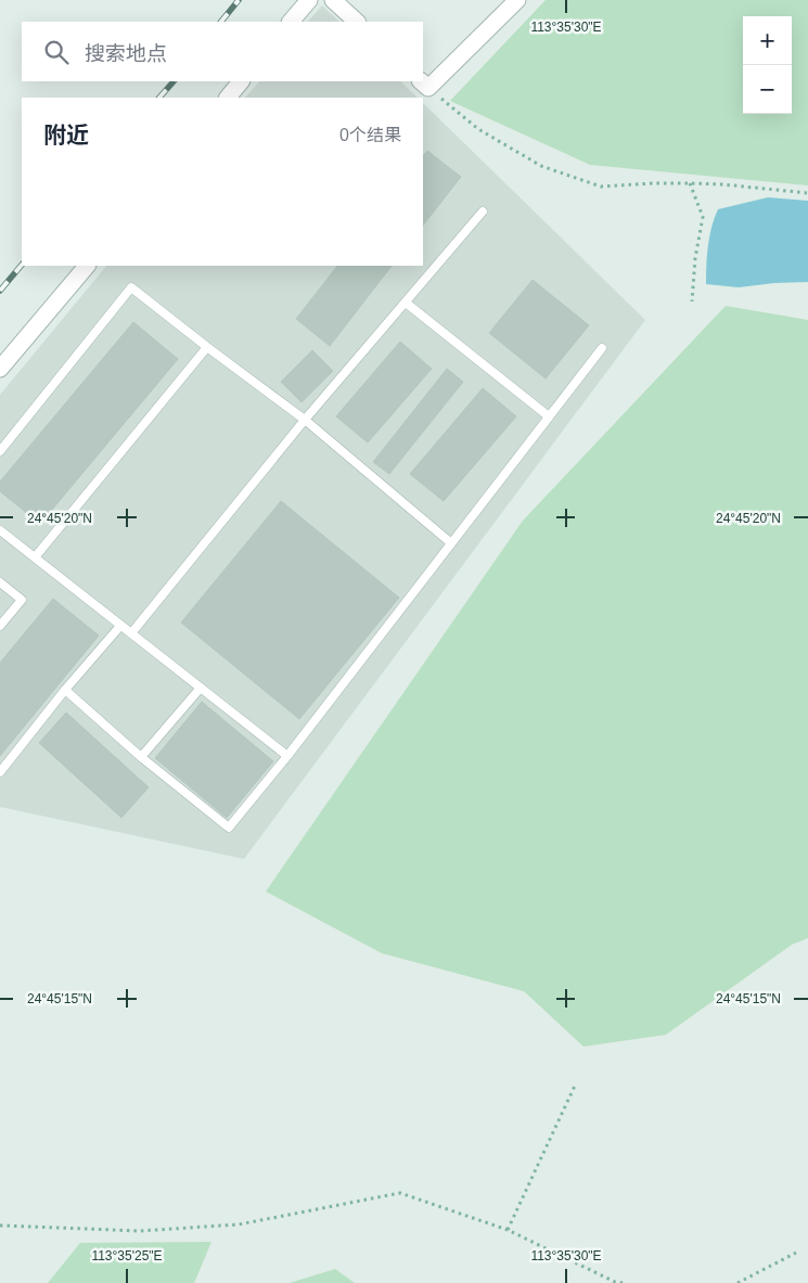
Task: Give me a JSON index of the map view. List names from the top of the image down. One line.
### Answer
{"page":{"map_buttons":["+","−"],"search":"搜索地点","heading":["附近","0个结果"]},"coordinates":["113°35'30\"E","24°45'20\"N","24°45'15\"N","113°35'25\"E"]}
